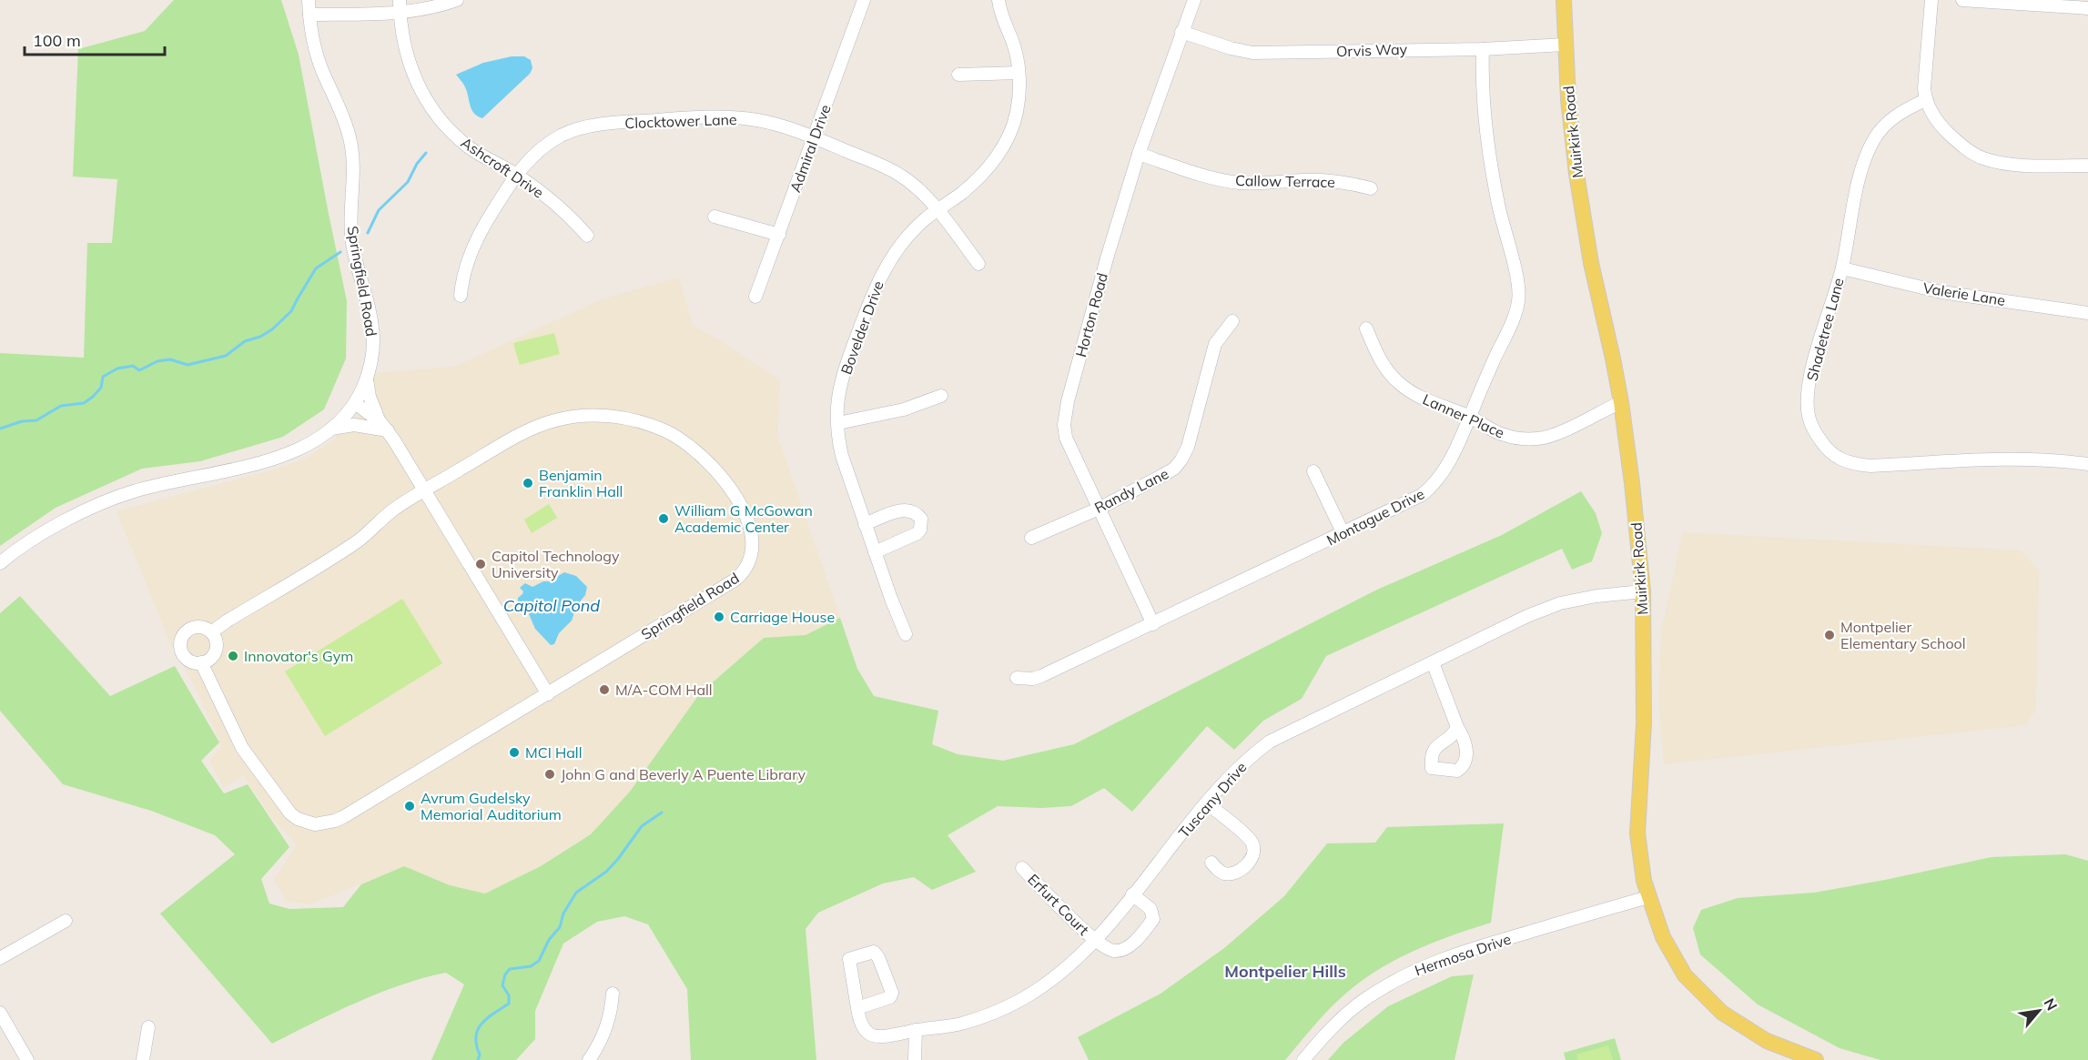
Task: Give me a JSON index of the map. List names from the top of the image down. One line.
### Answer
{"streets":{"main road":["Muirkirk Road"],"street":["Orvis Way","Clocktower Lane","Admiral Drive","Ashcroft Drive","Callow Terrace","Springfield Road","Valerie Lane","Horton Road","Bovelder Drive","Shadetree Lane","Lanner Place","Randy Lane","Montague Drive","Tuscany Drive","Erfurt Court","Hermosa Drive"]},"crossings":[["Orvis Way","Muirkirk Road"],["Orvis Way","Horton Road"],["Orvis Way","Montague Drive"],["Clocktower Lane","Admiral Drive"],["Clocktower Lane","Ashcroft Drive"],["Clocktower Lane","Bovelder Drive"],["Muirkirk Road","Lanner Place"],["Muirkirk Road","Tuscany Drive"],["Muirkirk Road","Hermosa Drive"],["Callow Terrace","Horton Road"],["Valerie Lane","Shadetree Lane"],["Horton Road","Randy Lane"],["Horton Road","Montague Drive"],["Lanner Place","Montague Drive"],["Tuscany Drive","Erfurt Court"]],"districts":["Montpelier Hills"],"water":["Capitol Pond"],"places":["Benjamin Franklin Hall","William G McGowan Academic Center","Capitol Technology University","Carriage House","Montpelier Elementary School","Innovator's Gym","M/A-COM Hall","MCI Hall","John G and Beverly A Puente Library","Avrum Gudelsky Memorial Auditorium"],"scale_bar":"100 m","north":"top right"}
